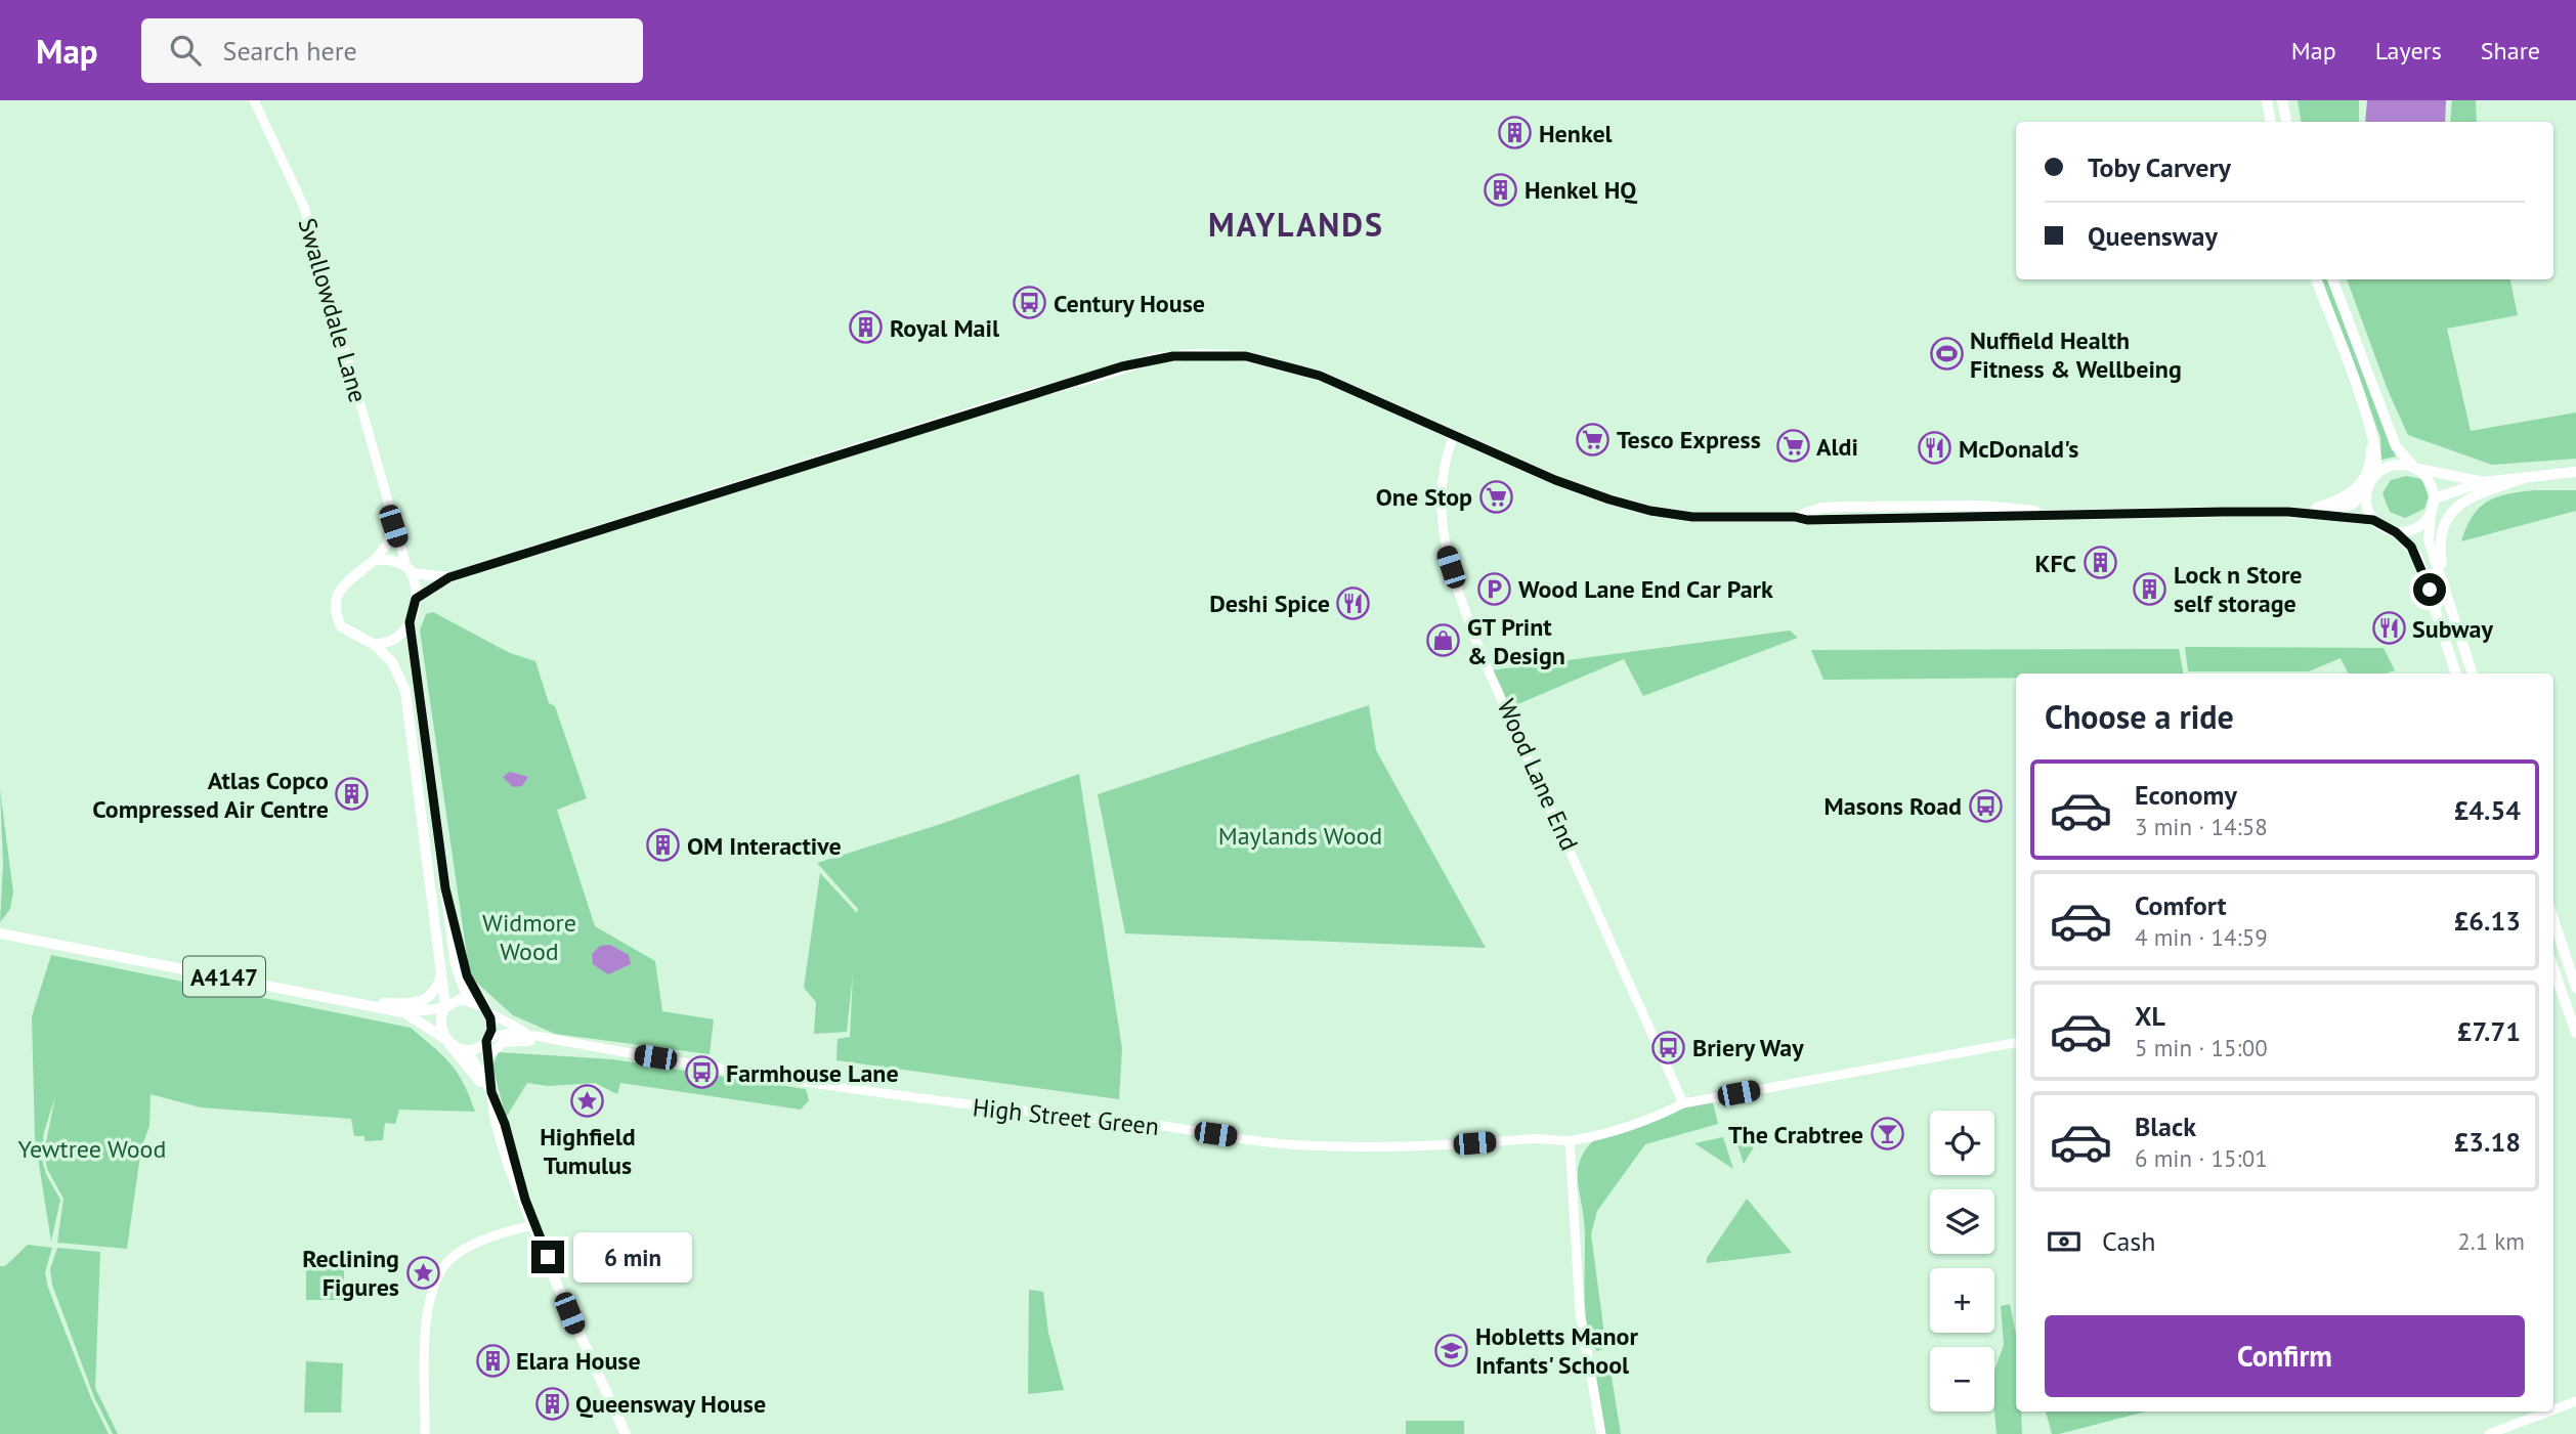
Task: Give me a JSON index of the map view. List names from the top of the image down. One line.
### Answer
{"streets":{"main road":["A4147"],"street":["Swallowdale Lane","Wood Lane End","High Street Green"]},"crossings":[["Swallowdale Lane","A4147"],["A4147","High Street Green"]],"districts":["MAYLANDS"],"parks":["Maylands Wood","Widmore Wood","Yewtree Wood"],"places":{"building":["Henkel","Henkel HQ","Royal Mail","KFC","Lock n Store self storage","Atlas Copco Compressed Air Centre","OM Interactive","Elara House","Queensway House"],"bus stop":["Century House","Masons Road","Briery Way","Farmhouse Lane"],"sports":["Nuffield Health Fitness & Wellbeing"],"supermarket":["Tesco Express","Aldi","One Stop"],"restaurant":["McDonald's","Deshi Spice","Subway"],"parking":["Wood Lane End Car Park"],"shop":["GT Print & Design"],"place":["Highfield Tumulus","Reclining Figures"],"bar":["The Crabtree"],"school or university":["Hobletts Manor Infants' School"]},"page":{"header":"Map","search":"Search here","nav":["Map","Layers","Share"],"banner":["Toby Carvery","Queensway"],"heading":"Choose a ride","list":[{"name":"Economy","note":"3 min · 14:58","value":"£4.54"},{"name":"Comfort","note":"4 min · 14:59","value":"£6.13"},{"name":"XL","note":"5 min · 15:00","value":"£7.71"},{"name":"Black","note":"6 min · 15:01","value":"£3.18"}],"map_buttons":["+","−"],"pay":["Cash","2.1 km"],"bubble":"6 min","buttons":"Confirm"}}
